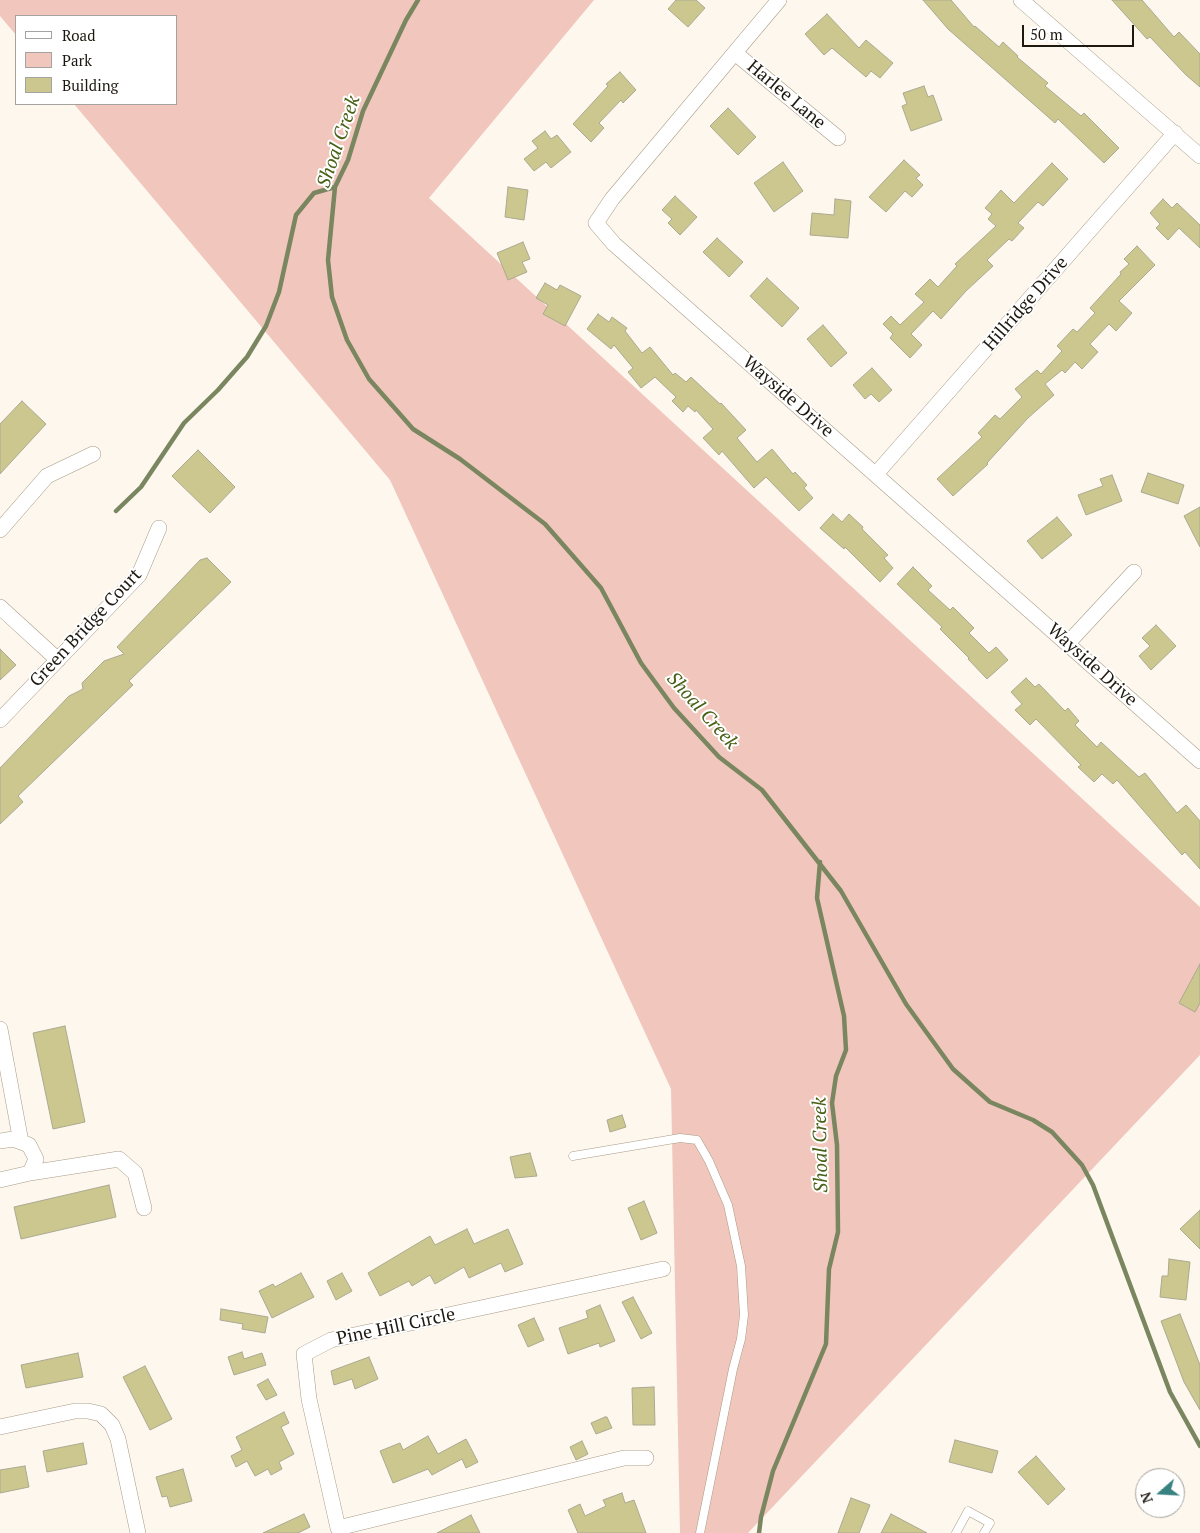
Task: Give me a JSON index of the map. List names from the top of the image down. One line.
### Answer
{"streets":{"street":["Harlee Lane","Hillridge Drive","Wayside Drive","Green Bridge Court","Pine Hill Circle"]},"crossings":[["Harlee Lane","Wayside Drive"],["Hillridge Drive","Wayside Drive"]],"water":["Shoal Creek"],"legend":["Road","Park","Building"],"scale_bar":"50 m","north":"left"}
